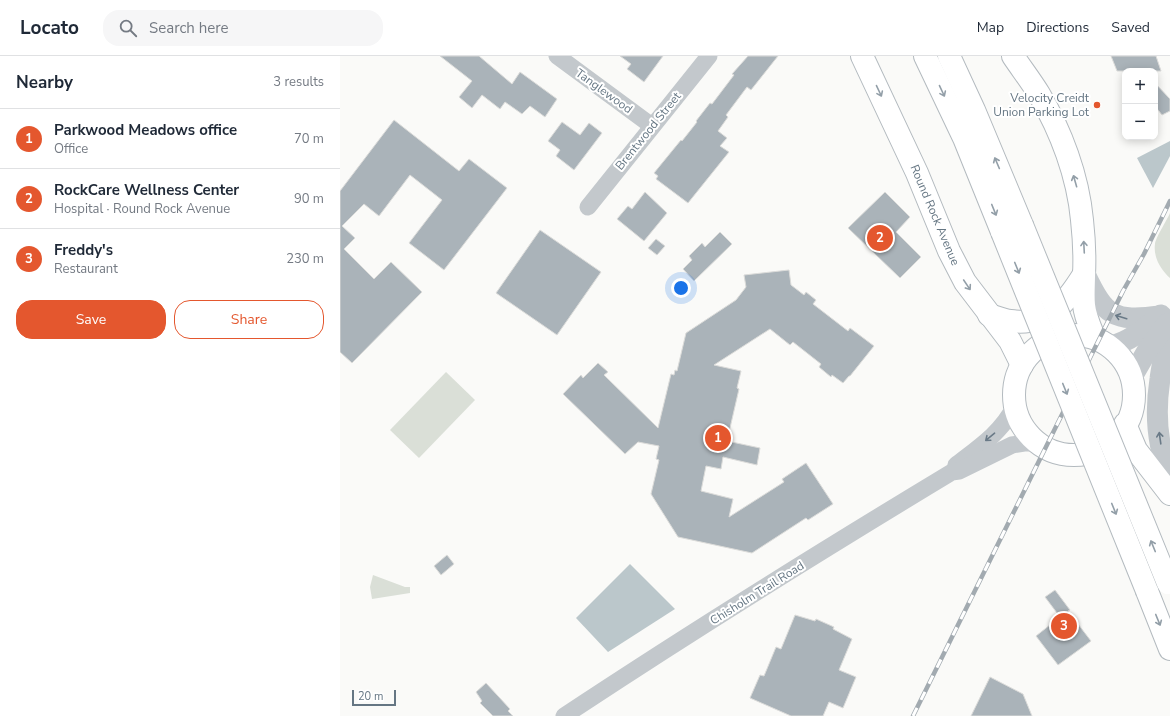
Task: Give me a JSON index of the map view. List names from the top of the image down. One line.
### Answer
{"streets":{"main road":["Round Rock Avenue"],"street":["Tanglewood","Brentwood Street","Chisholm Trail Road"]},"crossings":[["Tanglewood","Brentwood Street"],["Round Rock Avenue","Chisholm Trail Road"]],"places":["Velocity Creidt Union Parking Lot"],"scale_bar":"20 m","page":{"header":"Locato","search":"Search here","nav":["Map","Directions","Saved"],"heading":["Nearby","3 results"],"map_buttons":["+","−"],"list":[{"mark":"1","name":"Parkwood Meadows office","note":"Office","value":"70 m"},{"mark":"2","name":"RockCare Wellness Center","note":"Hospital · Round Rock Avenue","value":"90 m"},{"mark":"3","name":"Freddy's","note":"Restaurant","value":"230 m"}],"pins":["2","1","3"],"buttons":["Save","Share"],"scale":"20 m"}}
